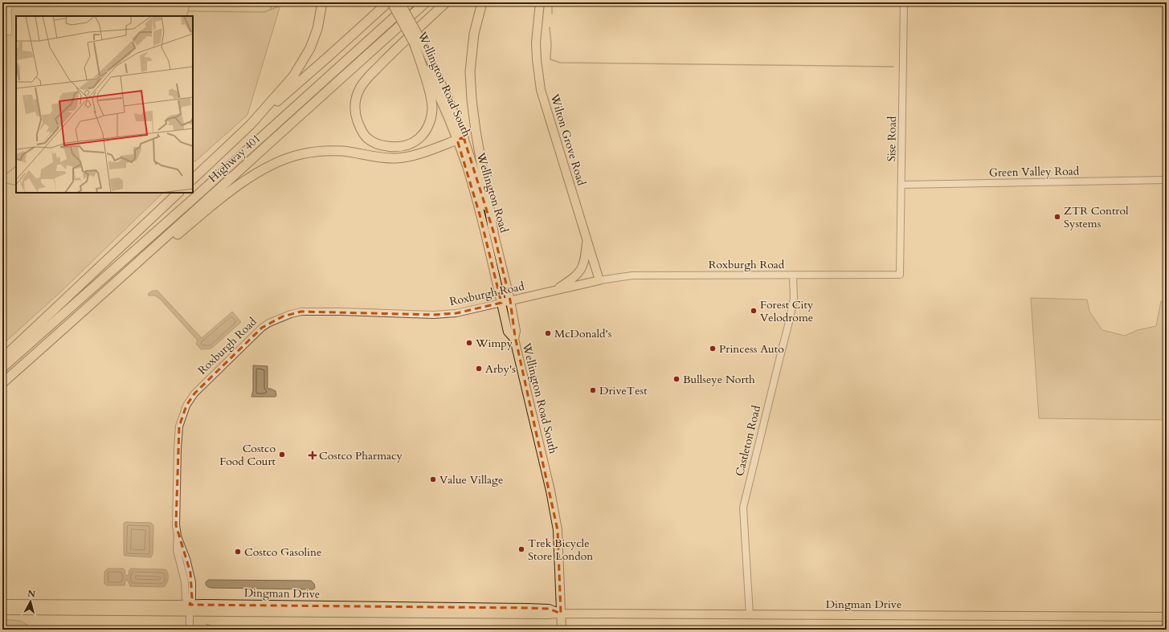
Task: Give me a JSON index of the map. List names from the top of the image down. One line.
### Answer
{"streets":{"highway":["Highway 401"],"main road":["Wellington Road South","Wilton Grove Road","Wellington Road","Roxburgh Road","Dingman Drive"],"street":["Sise Road","Green Valley Road","Castleton Road"]},"crossings":[["Wellington Road South","Highway 401"],["Wellington Road South","Wellington Road"],["Wellington Road South","Roxburgh Road"],["Wellington Road South","Dingman Drive"],["Sise Road","Green Valley Road"],["Sise Road","Roxburgh Road"],["Wilton Grove Road","Roxburgh Road"],["Wellington Road","Roxburgh Road"],["Roxburgh Road","Castleton Road"],["Roxburgh Road","Dingman Drive"],["Castleton Road","Dingman Drive"]],"places":{"other":["ZTR Control Systems","Forest City Velodrome","McDonald's","Wimpy","Princess Auto","Arby's","Bullseye North","DriveTest","Costco Food Court","Value Village","Trek Bicycle Store London","Costco Gasoline"],"health":["Costco Pharmacy"]},"north":"top"}
